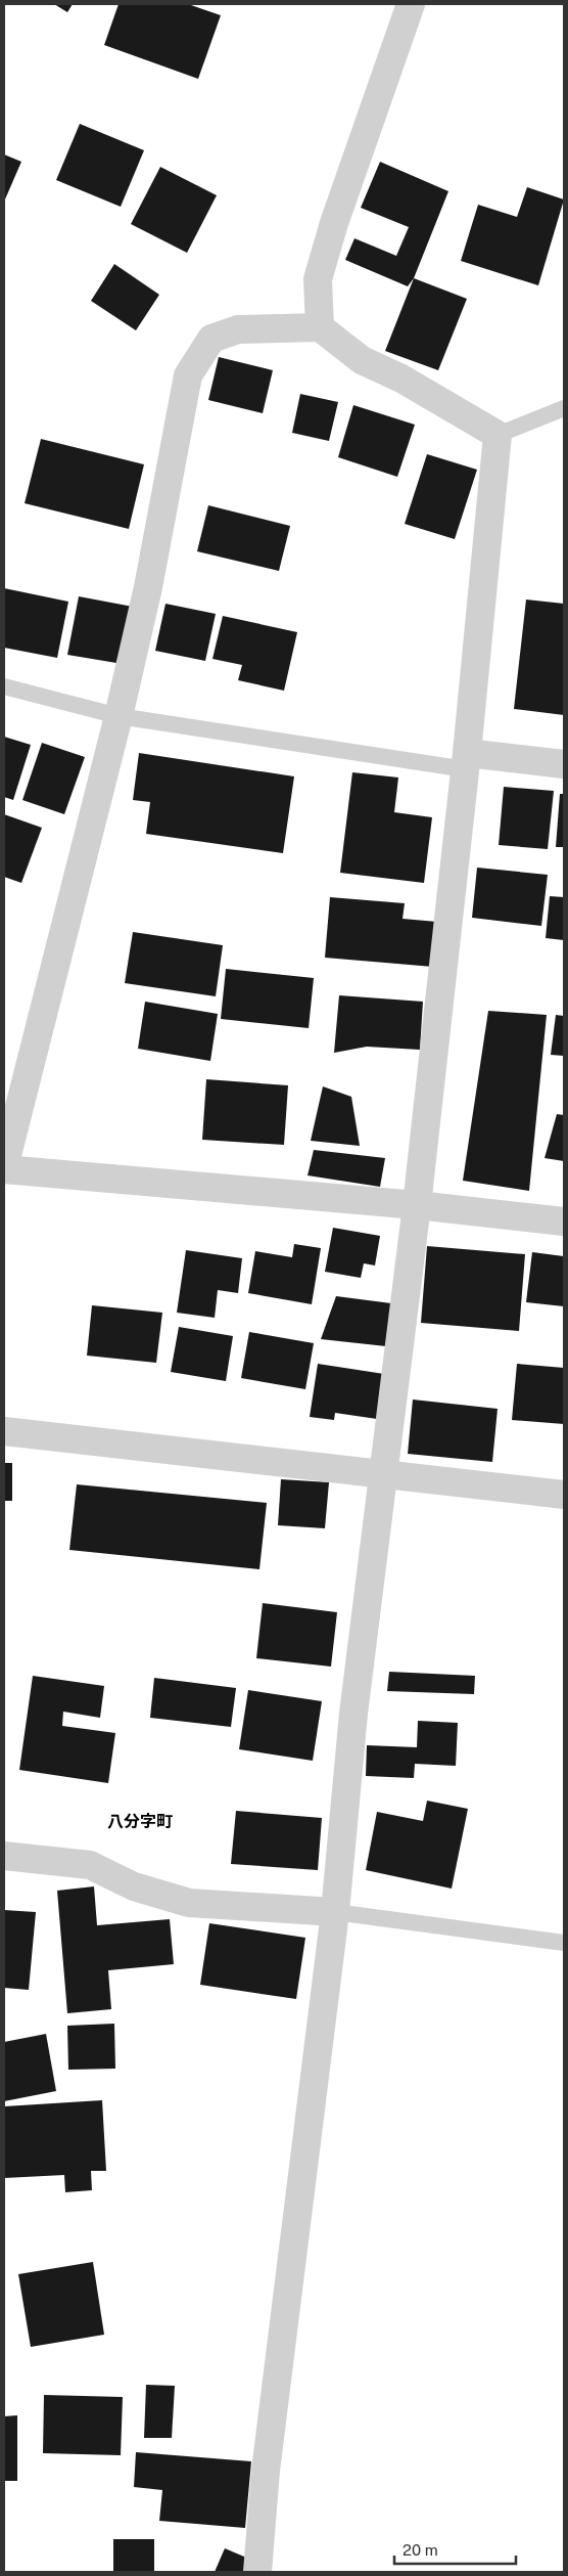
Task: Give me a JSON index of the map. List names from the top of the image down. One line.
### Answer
{"districts":["八分字町"],"scale_bar":"20 m"}
